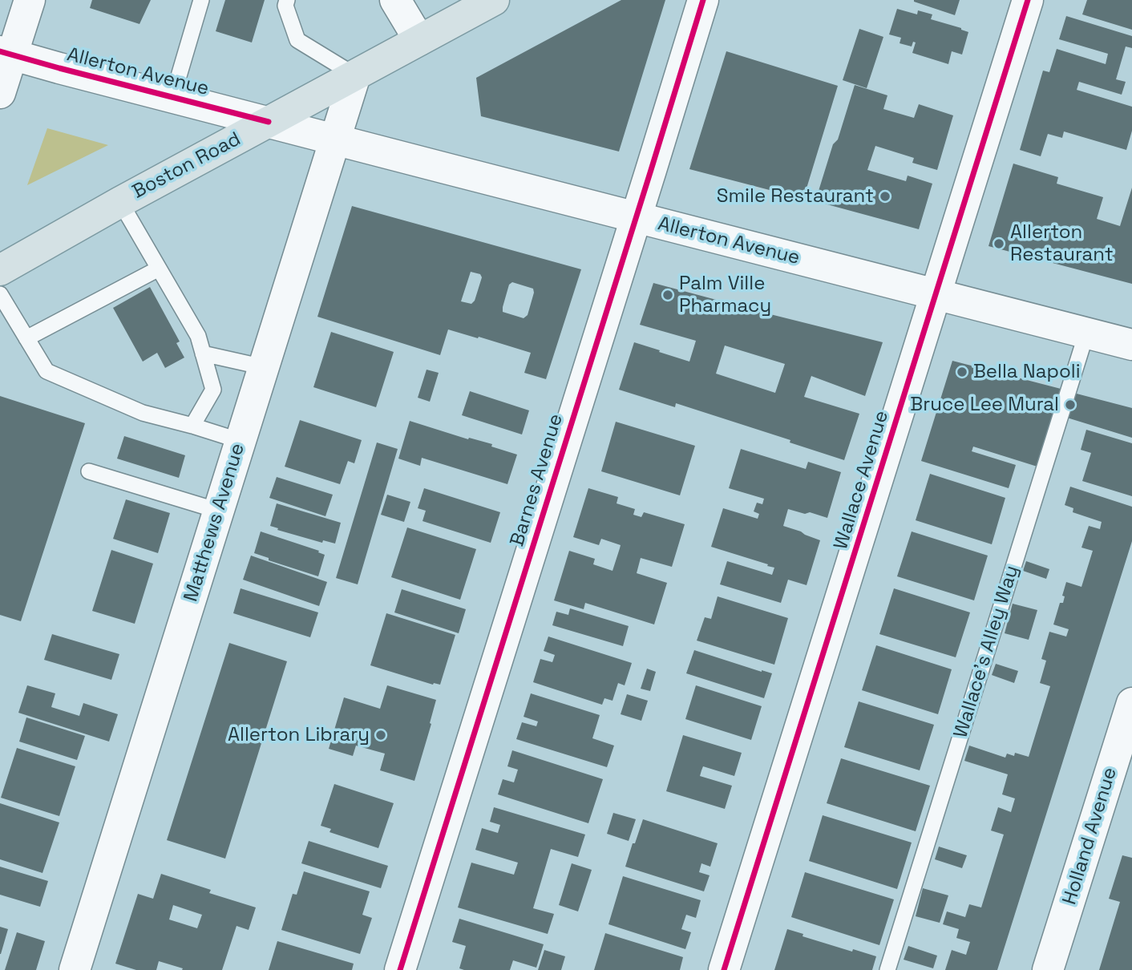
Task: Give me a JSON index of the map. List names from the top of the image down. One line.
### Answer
{"streets":{"main road":["Boston Road"],"street":["Allerton Avenue","Barnes Avenue","Wallace Avenue","Matthews Avenue","Holland Avenue"],"lane":["Wallace's Alley Way"]},"crossings":[["Allerton Avenue","Boston Road"],["Allerton Avenue","Barnes Avenue"],["Allerton Avenue","Wallace Avenue"],["Allerton Avenue","Matthews Avenue"],["Allerton Avenue","Wallace's Alley Way"],["Boston Road","Matthews Avenue"]],"places":["Smile Restaurant","Allerton Restaurant","Palm Ville Pharmacy","Bella Napoli","Bruce Lee Mural","Allerton Library"]}
